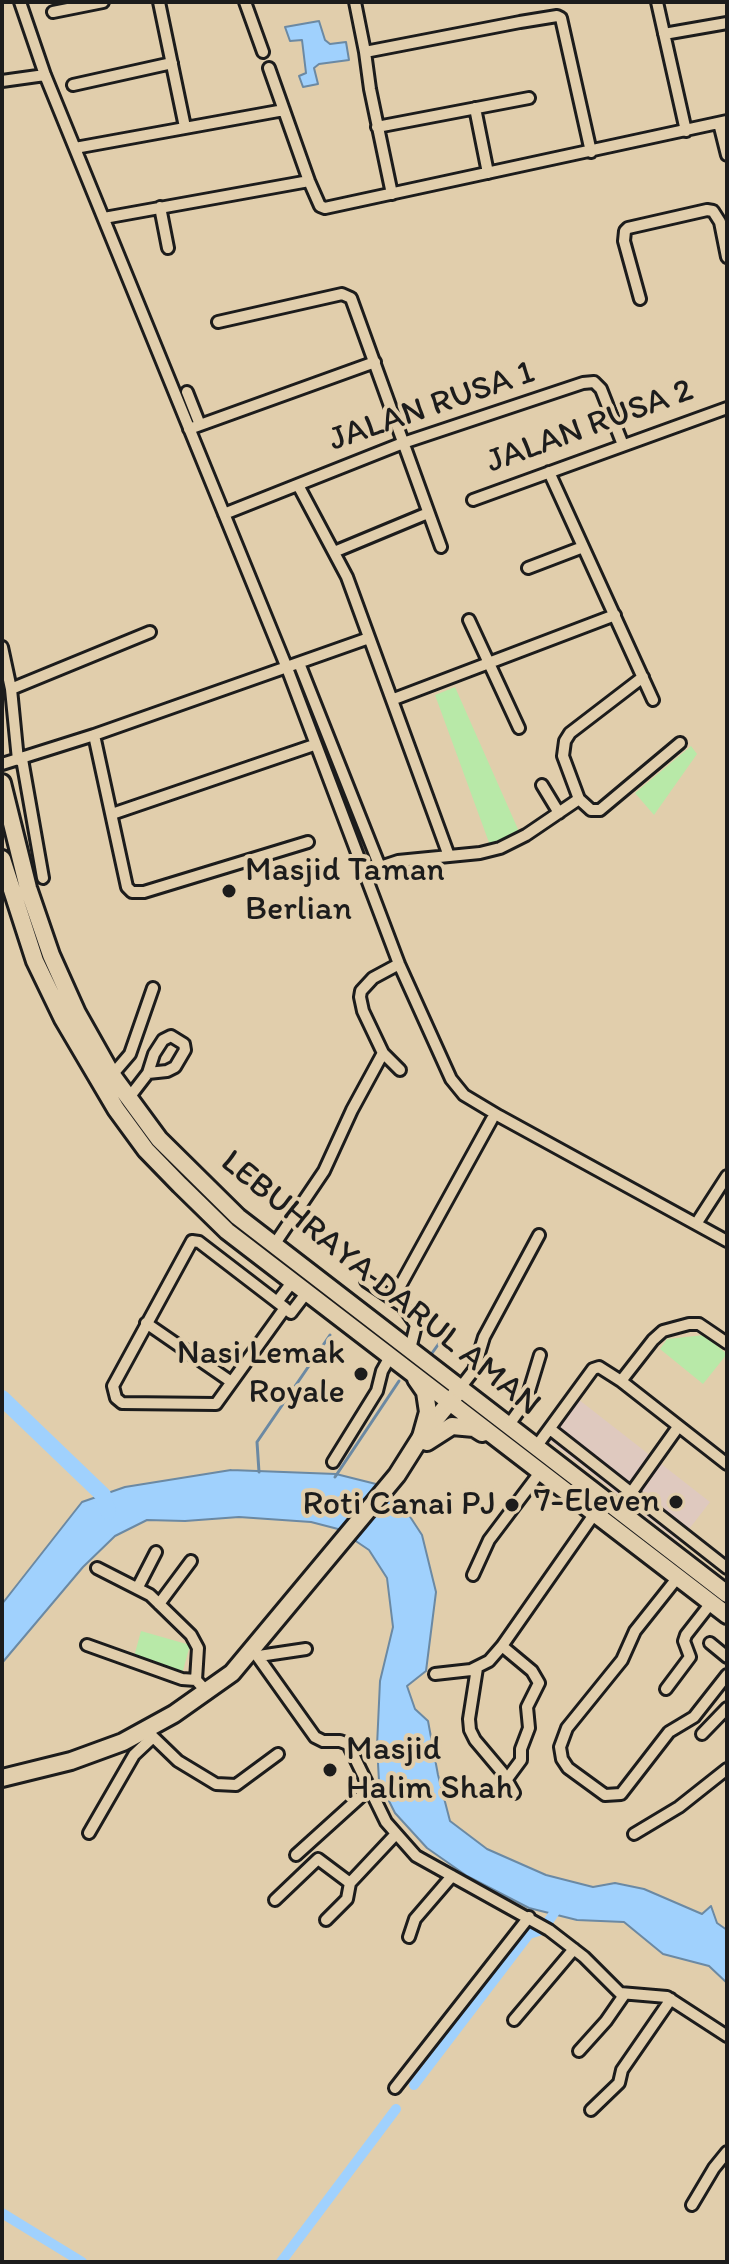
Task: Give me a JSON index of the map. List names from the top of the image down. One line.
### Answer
{"streets":{"main road":["LEBUHRAYA DARUL AMAN"],"street":["JALAN RUSA 1","JALAN RUSA 2"]},"crossings":[["JALAN RUSA 1","JALAN RUSA 2"]],"places":["Masjid Taman Berlian","Nasi Lemak Royale","7-Eleven","Roti Canai PJ","Masjid Halim Shah"]}
